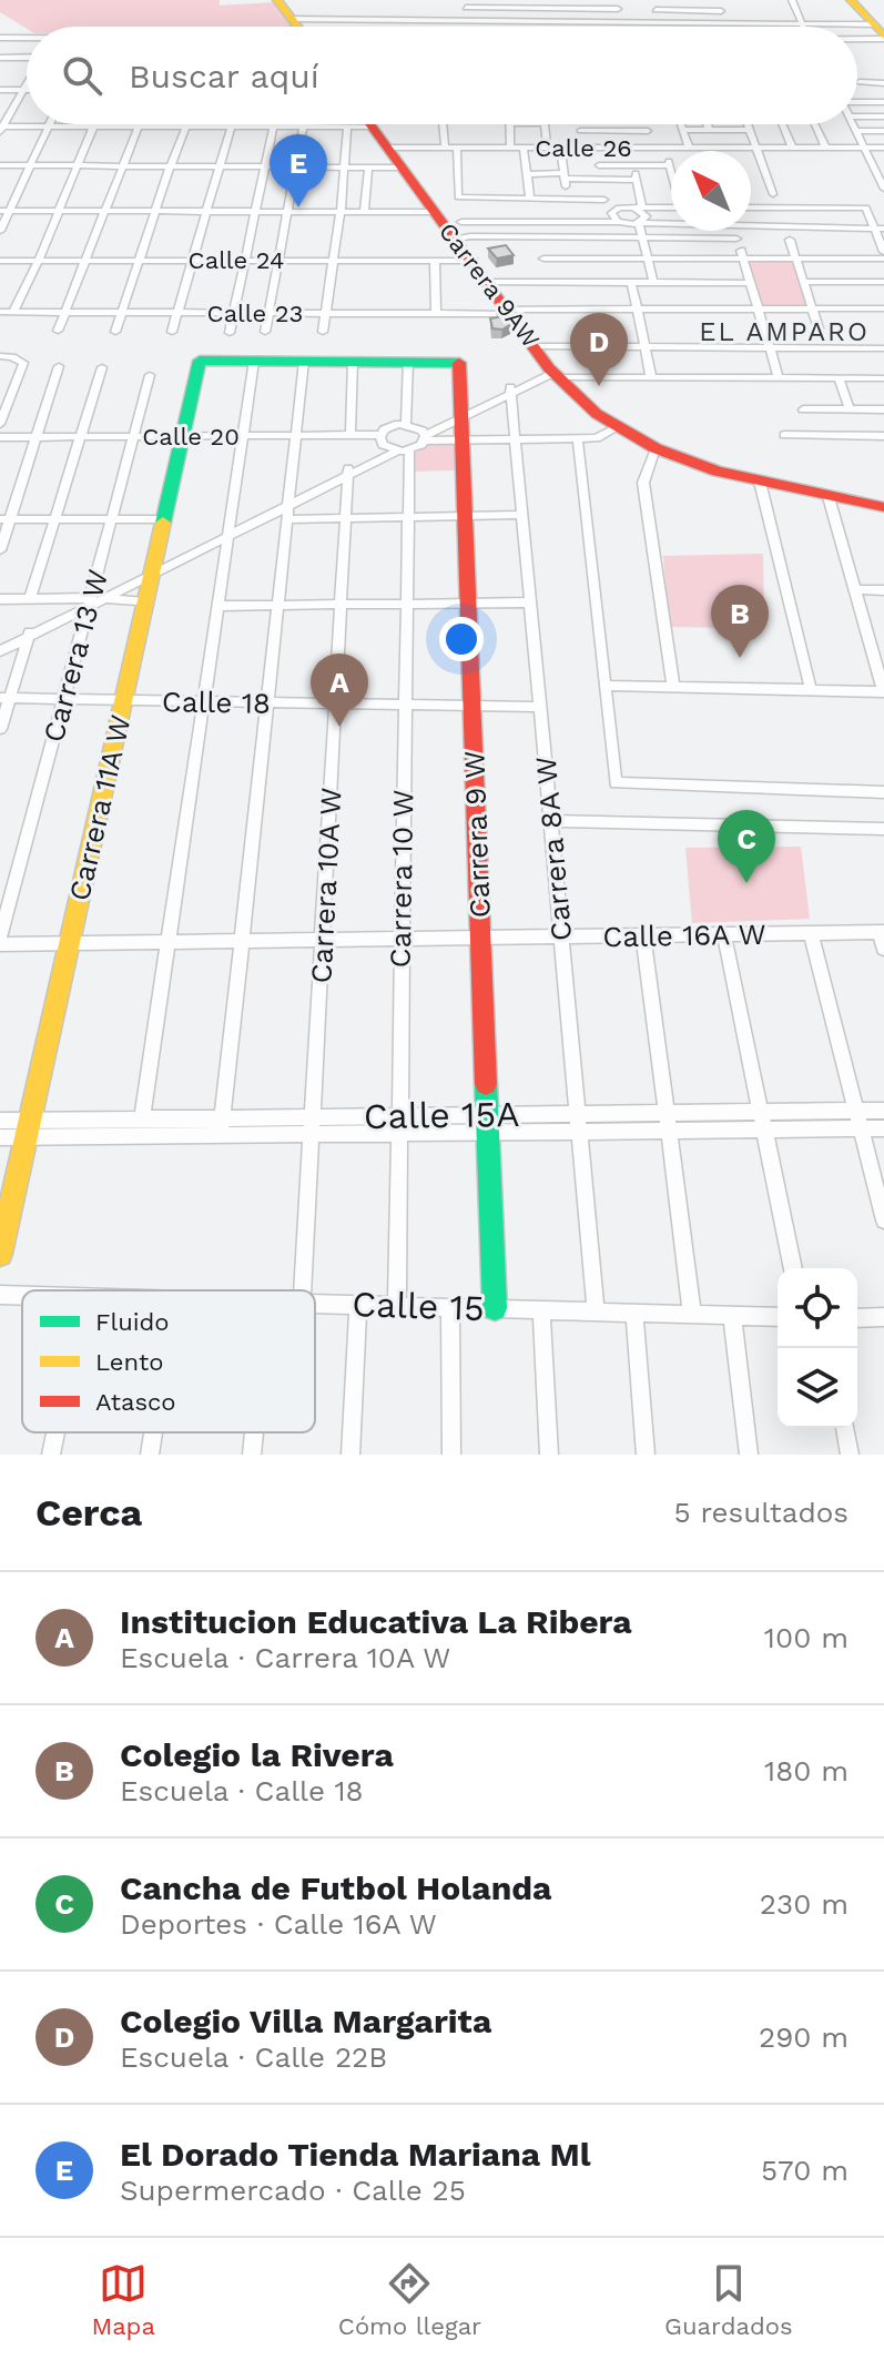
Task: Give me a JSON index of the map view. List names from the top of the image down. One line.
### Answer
{"streets":{"street":["Calle 26","Calle 24","Carrera 9AW","Calle 23","Calle 20","Carrera 13 W","Calle 18","Carrera 11A W","Carrera 9 W","Carrera 8A W","Carrera 10 W","Carrera 10A W","Calle 16A W","Calle 15A","Calle 15"]},"crossings":[["Calle 26","Carrera 9AW"],["Calle 24","Carrera 9AW"],["Carrera 9AW","Calle 23"],["Calle 20","Carrera 13 W"],["Calle 20","Carrera 11A W"],["Calle 20","Carrera 10 W"],["Carrera 13 W","Calle 18"],["Calle 18","Carrera 11A W"],["Calle 18","Carrera 9 W"],["Calle 18","Carrera 8A W"],["Calle 18","Carrera 10 W"],["Calle 18","Carrera 10A W"],["Carrera 11A W","Calle 16A W"],["Carrera 11A W","Calle 15A"],["Carrera 9 W","Calle 16A W"],["Carrera 9 W","Calle 15A"],["Carrera 9 W","Calle 15"],["Carrera 8A W","Calle 16A W"],["Carrera 8A W","Calle 15A"],["Carrera 8A W","Calle 15"],["Carrera 10 W","Calle 16A W"],["Carrera 10 W","Calle 15A"],["Carrera 10 W","Calle 15"],["Carrera 10A W","Calle 16A W"],["Carrera 10A W","Calle 15A"]],"districts":["EL AMPARO"],"legend":["Fluido","Lento","Atasco"],"north":"top left","page":{"search":"Buscar aquí","pins":["E","D","B","A","C"],"heading":["Cerca","5 resultados"],"list":[{"mark":"A","name":"Institucion Educativa La Ribera","note":"Escuela · Carrera 10A W","value":"100 m"},{"mark":"B","name":"Colegio la Rivera","note":"Escuela · Calle 18","value":"180 m"},{"mark":"C","name":"Cancha de Futbol Holanda","note":"Deportes · Calle 16A W","value":"230 m"},{"mark":"D","name":"Colegio Villa Margarita","note":"Escuela · Calle 22B","value":"290 m"},{"mark":"E","name":"El Dorado Tienda Mariana Ml","note":"Supermercado · Calle 25","value":"570 m"}],"nav":["Mapa","Cómo llegar","Guardados"]}}
